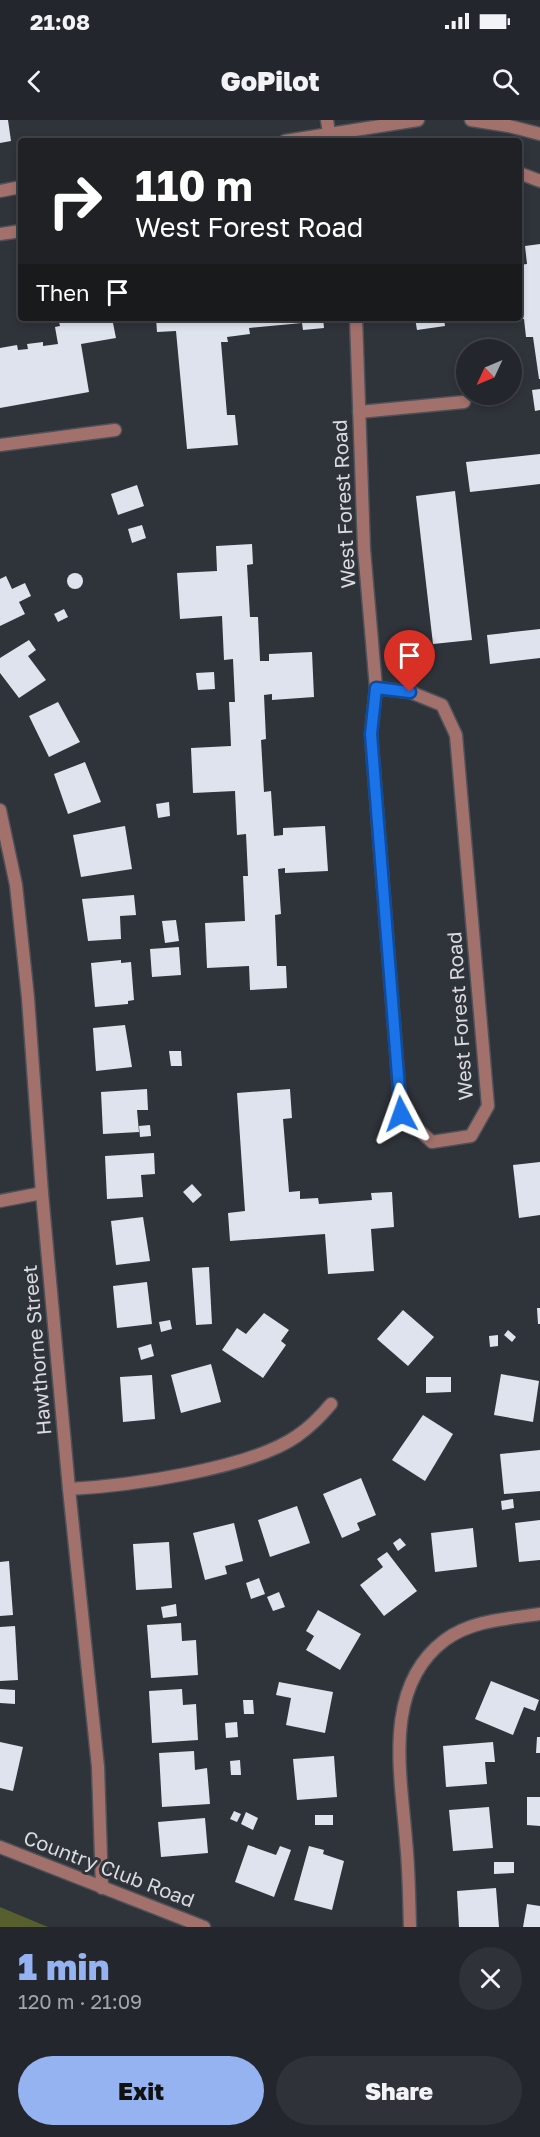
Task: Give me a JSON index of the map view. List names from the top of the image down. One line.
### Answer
{"streets":{"street":["West Forest Road","Hawthorne Street","Country Club Road"]},"crossings":[["Hawthorne Street","Country Club Road"]],"north":"bottom left","page":{"status":"21:08","header":"GoPilot","turn":["110 m","West Forest Road"],"then":"Then","heading":["1 min","120 m · 21:09"],"buttons":["Exit","Share"]}}
